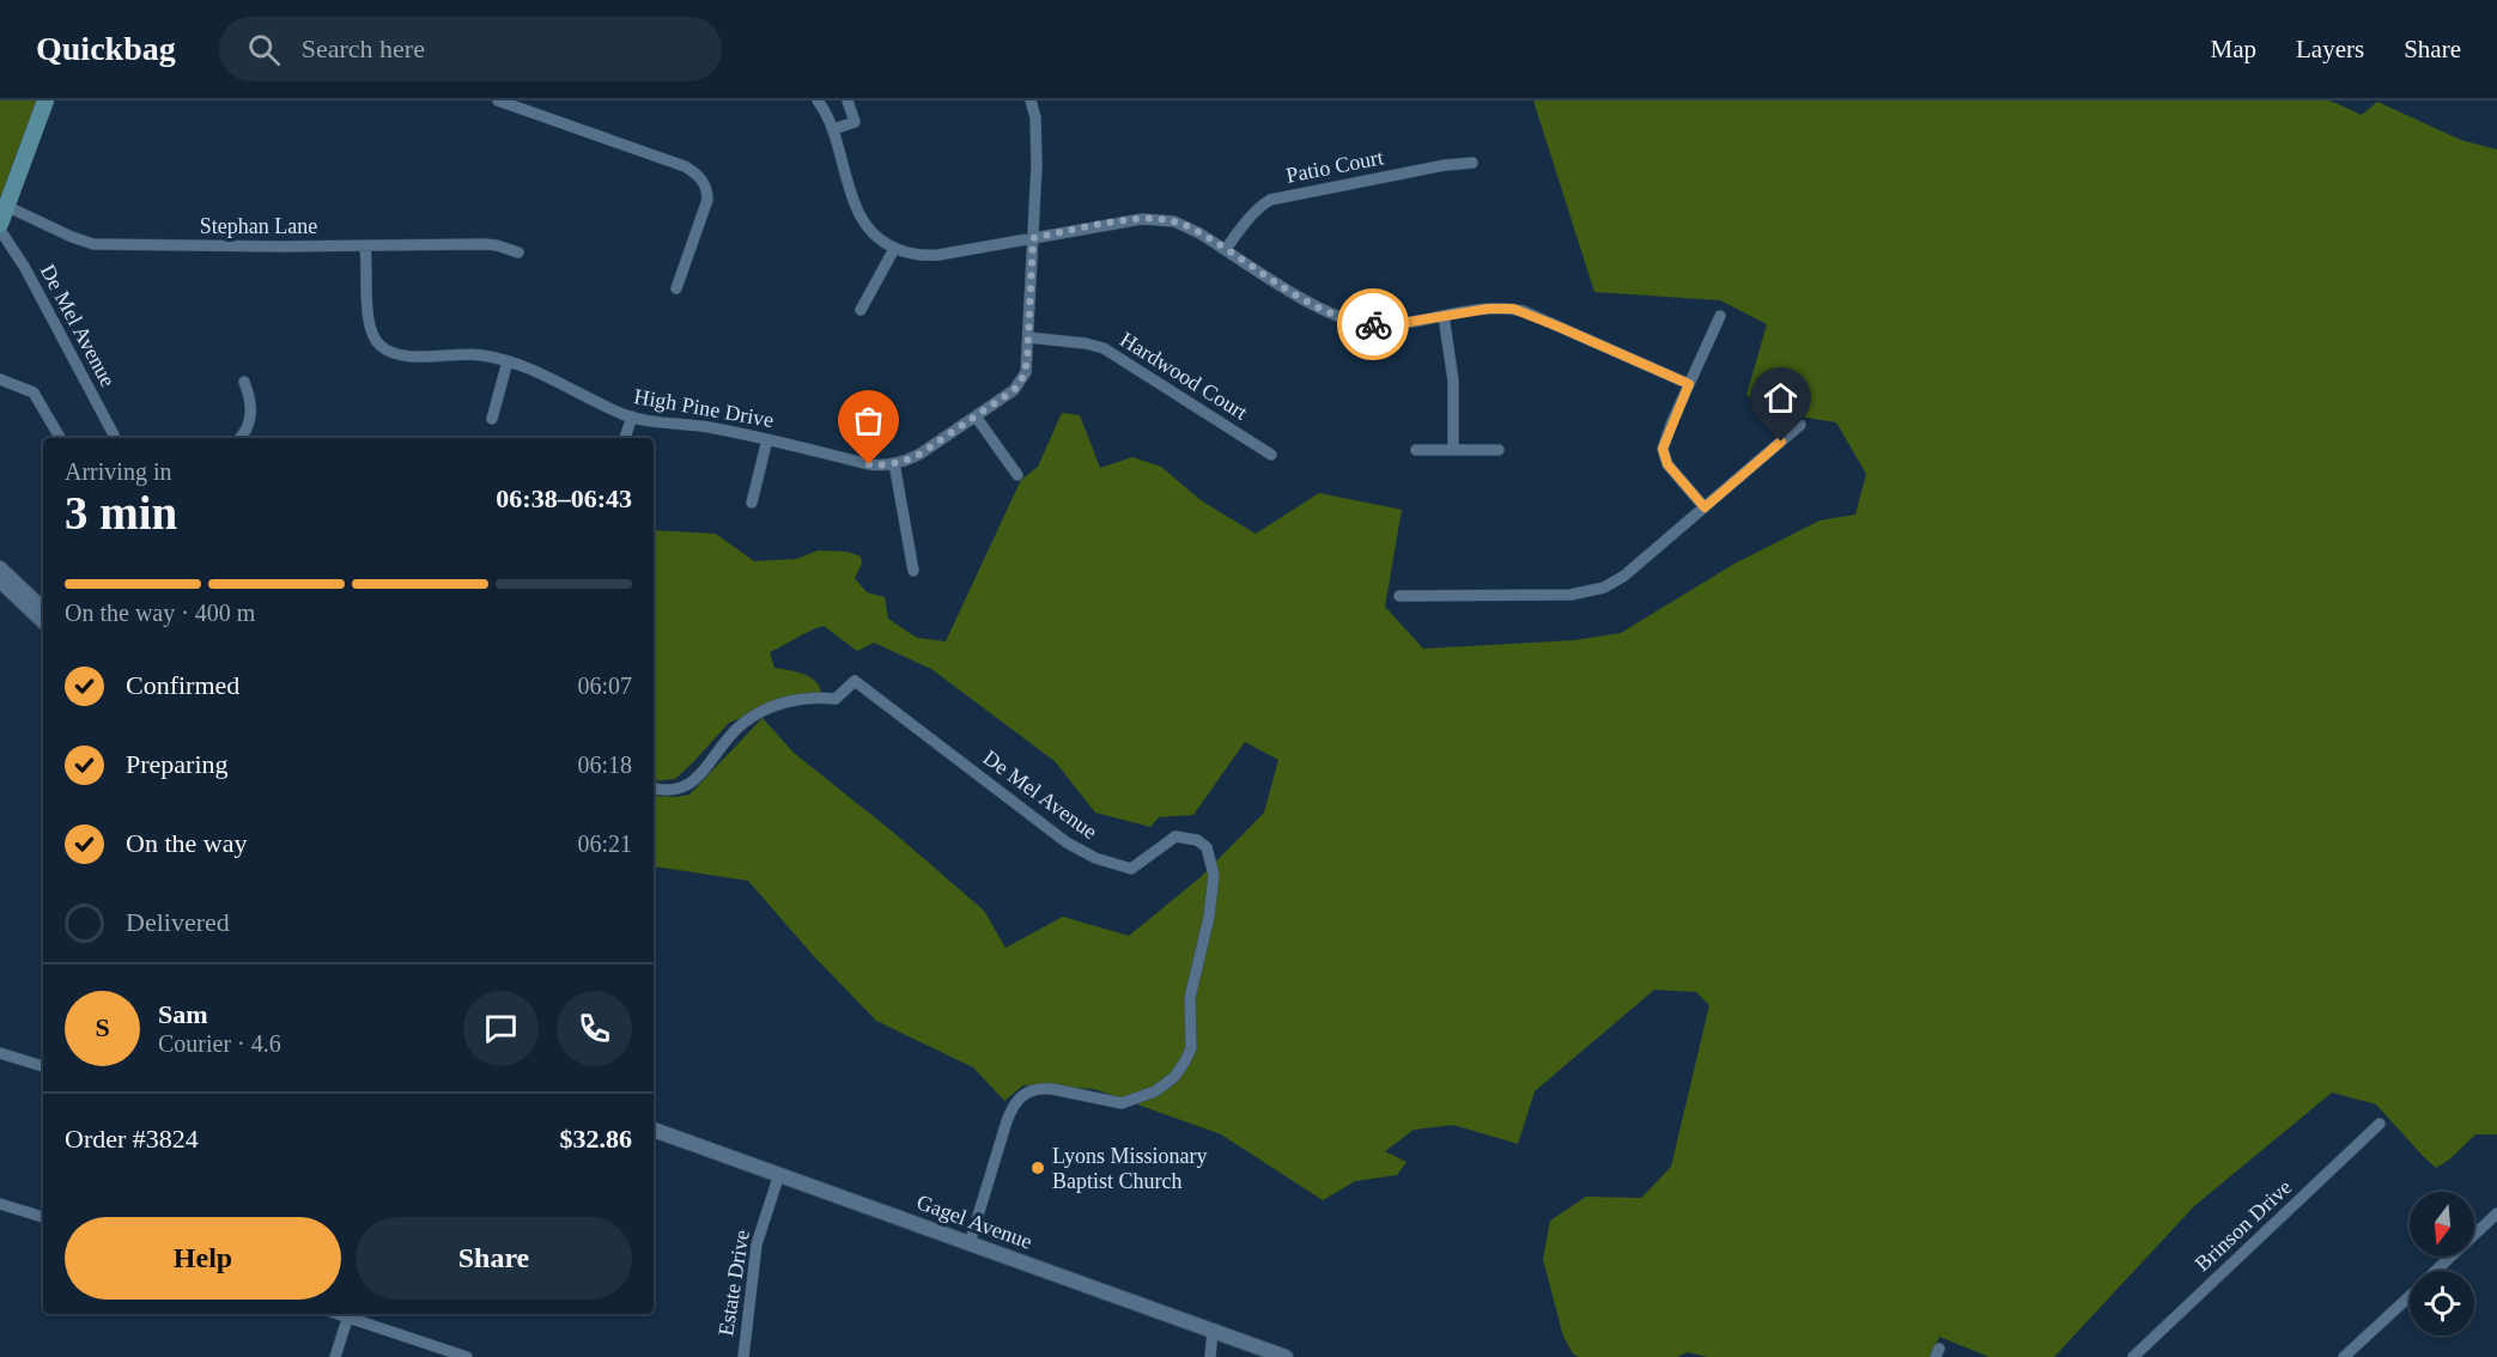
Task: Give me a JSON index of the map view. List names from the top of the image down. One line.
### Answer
{"streets":{"street":["Patio Court","Stephan Lane","De Mel Avenue","Hardwood Court","High Pine Drive","Gagel Avenue","Brinson Drive","Estate Drive"]},"crossings":[["Stephan Lane","High Pine Drive"],["De Mel Avenue","Gagel Avenue"],["Hardwood Court","High Pine Drive"],["Gagel Avenue","Estate Drive"]],"places":["Lyons Missionary Baptist Church"],"north":"bottom","page":{"header":"Quickbag","search":"Search here","nav":["Map","Layers","Share"],"heading":["3 min","Arriving in","06:38–06:43"],"panel":["Sam","Courier · 4.6","Order #3824","$32.86"],"bar":"On the way · 400 m","list":[["Confirmed","06:07"],["Preparing","06:18"],["On the way","06:21"],"Delivered"],"round":"S","buttons":["Help","Share"]}}
